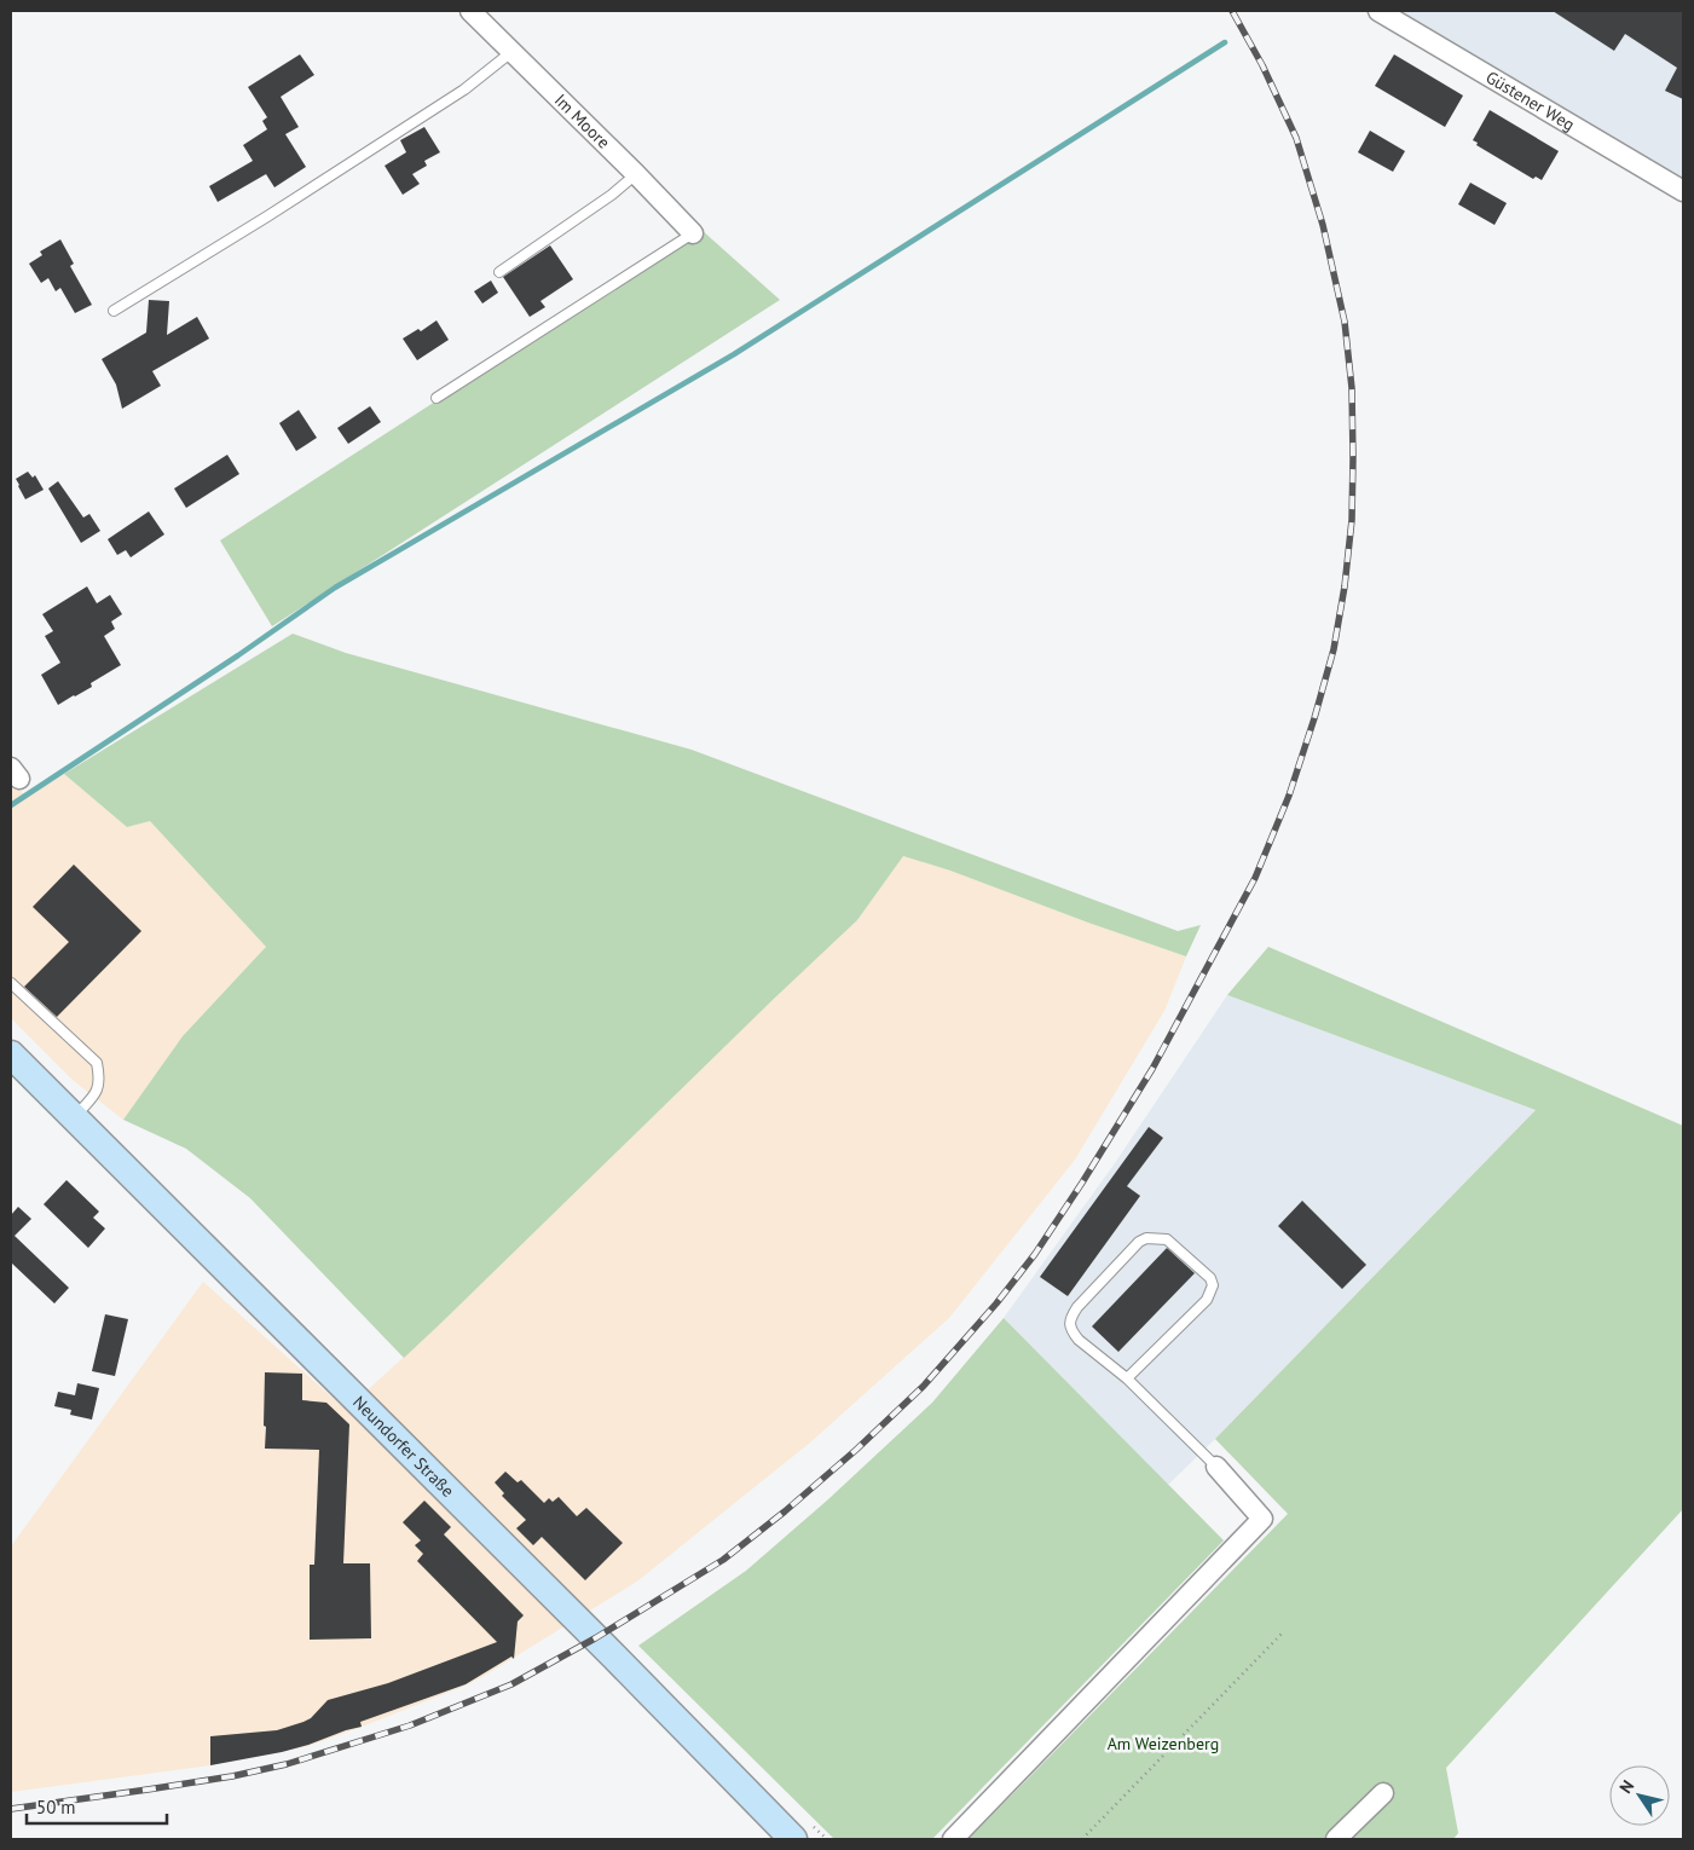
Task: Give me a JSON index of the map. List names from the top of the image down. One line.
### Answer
{"streets":{"main road":["Neundorfer Straße"],"street":["Güstener Weg","Im Moore"]},"parks":["Am Weizenberg"],"scale_bar":"50 m","north":"top left"}
